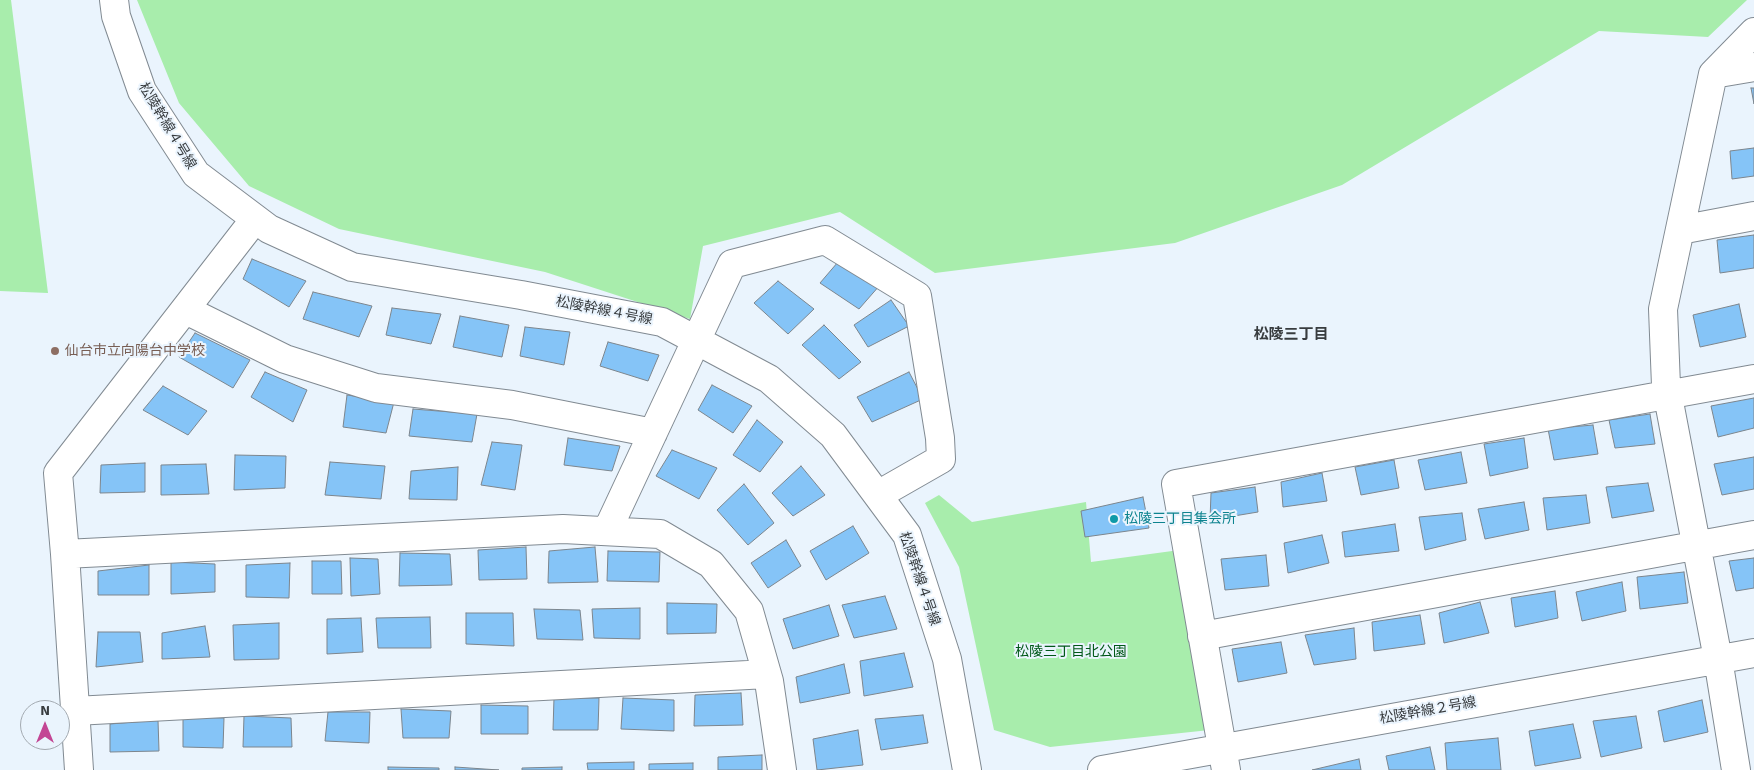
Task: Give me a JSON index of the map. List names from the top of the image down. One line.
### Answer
{"streets":{"street":["松陵幹線４号線","松陵幹線２号線"]},"districts":["松陵三丁目"],"parks":["松陵三丁目北公園"],"places":["仙台市立向陽台中学校","松陵三丁目集会所"],"north":"top"}
